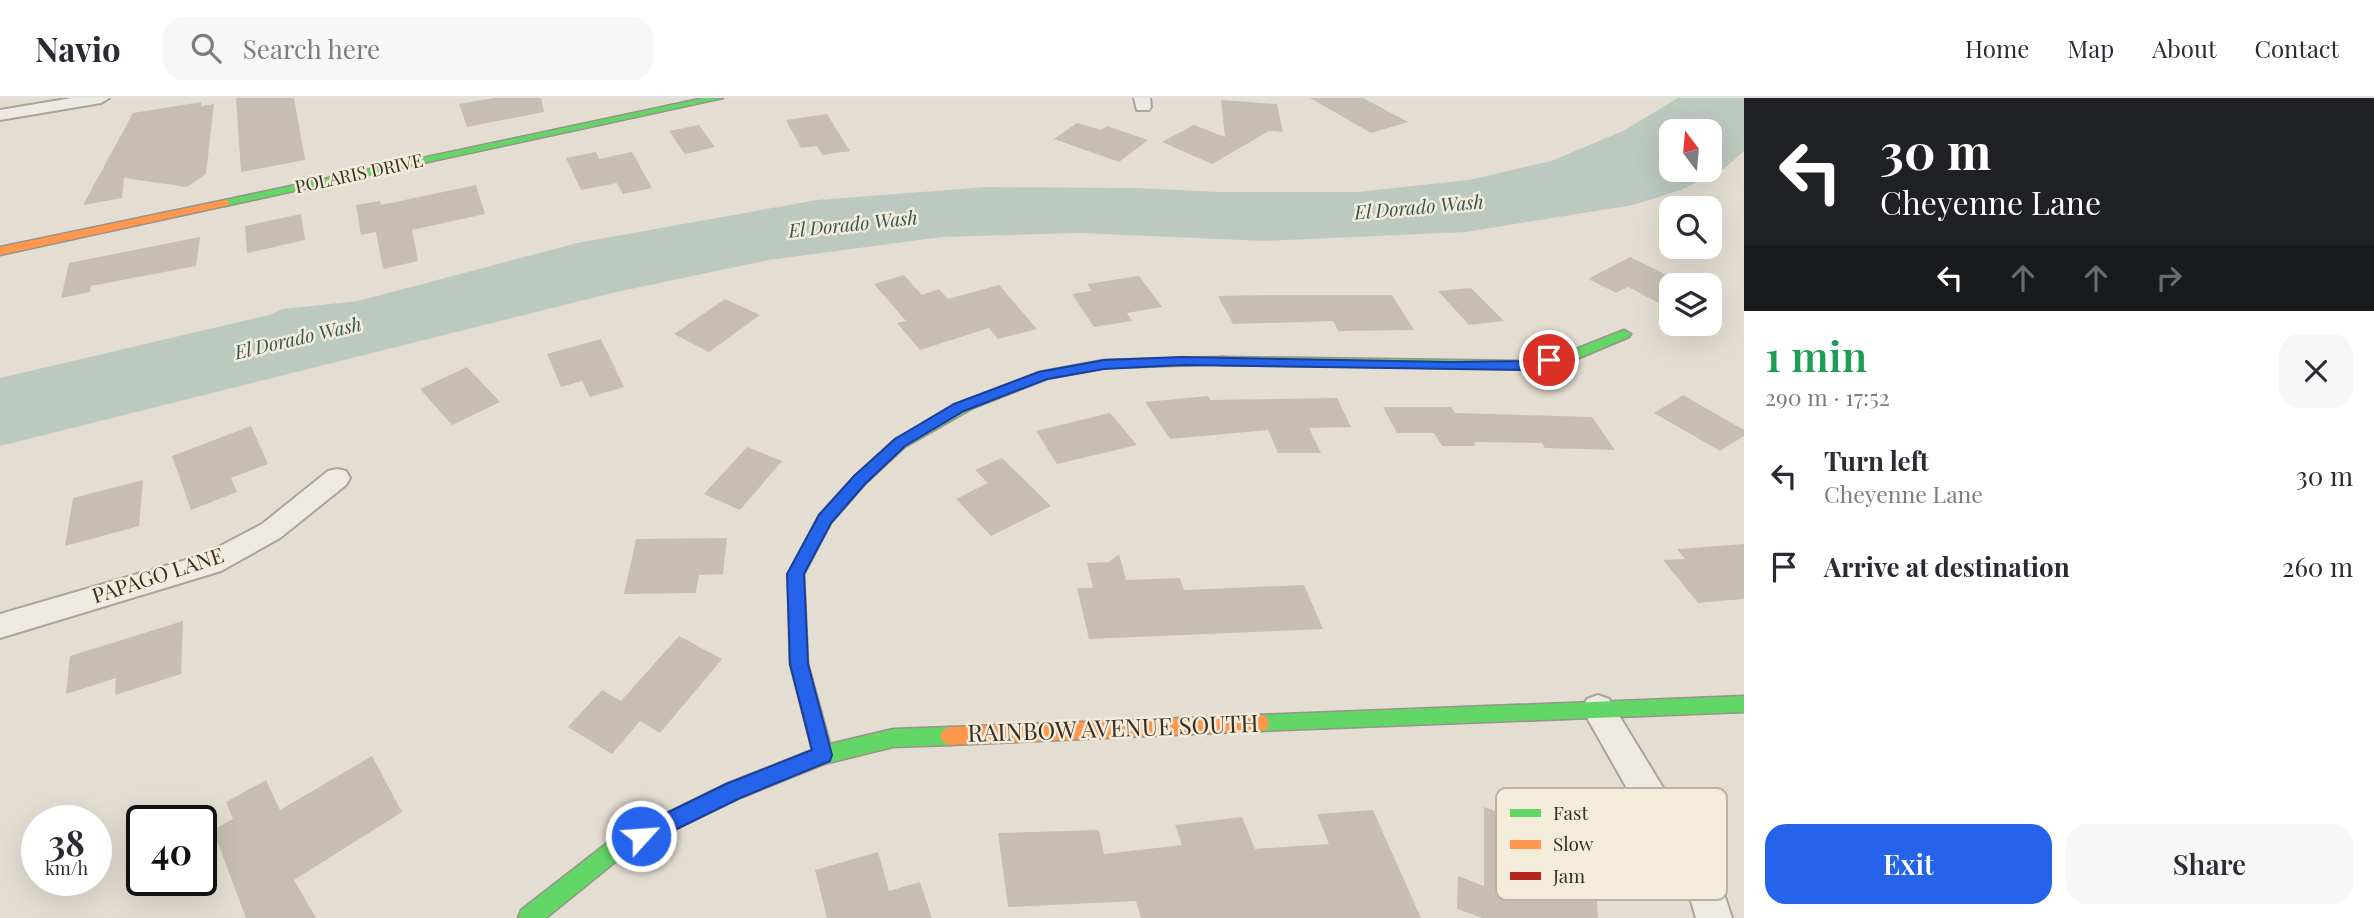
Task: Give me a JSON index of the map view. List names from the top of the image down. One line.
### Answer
{"streets":{"street":["POLARIS DRIVE","PAPAGO LANE","RAINBOW AVENUE SOUTH"]},"water":["El Dorado Wash"],"legend":["Fast","Slow","Jam"],"north":"top","page":{"header":"Navio","search":"Search here","nav":["Home","Map","About","Contact"],"turn":["30 m","Cheyenne Lane"],"heading":["1 min","290 m · 17:52"],"list":[{"name":"Turn left","note":"Cheyenne Lane","value":"30 m"},{"name":"Arrive at destination","value":"260 m"}],"speed":"38 km/h","limit":"40","buttons":["Exit","Share"]}}
